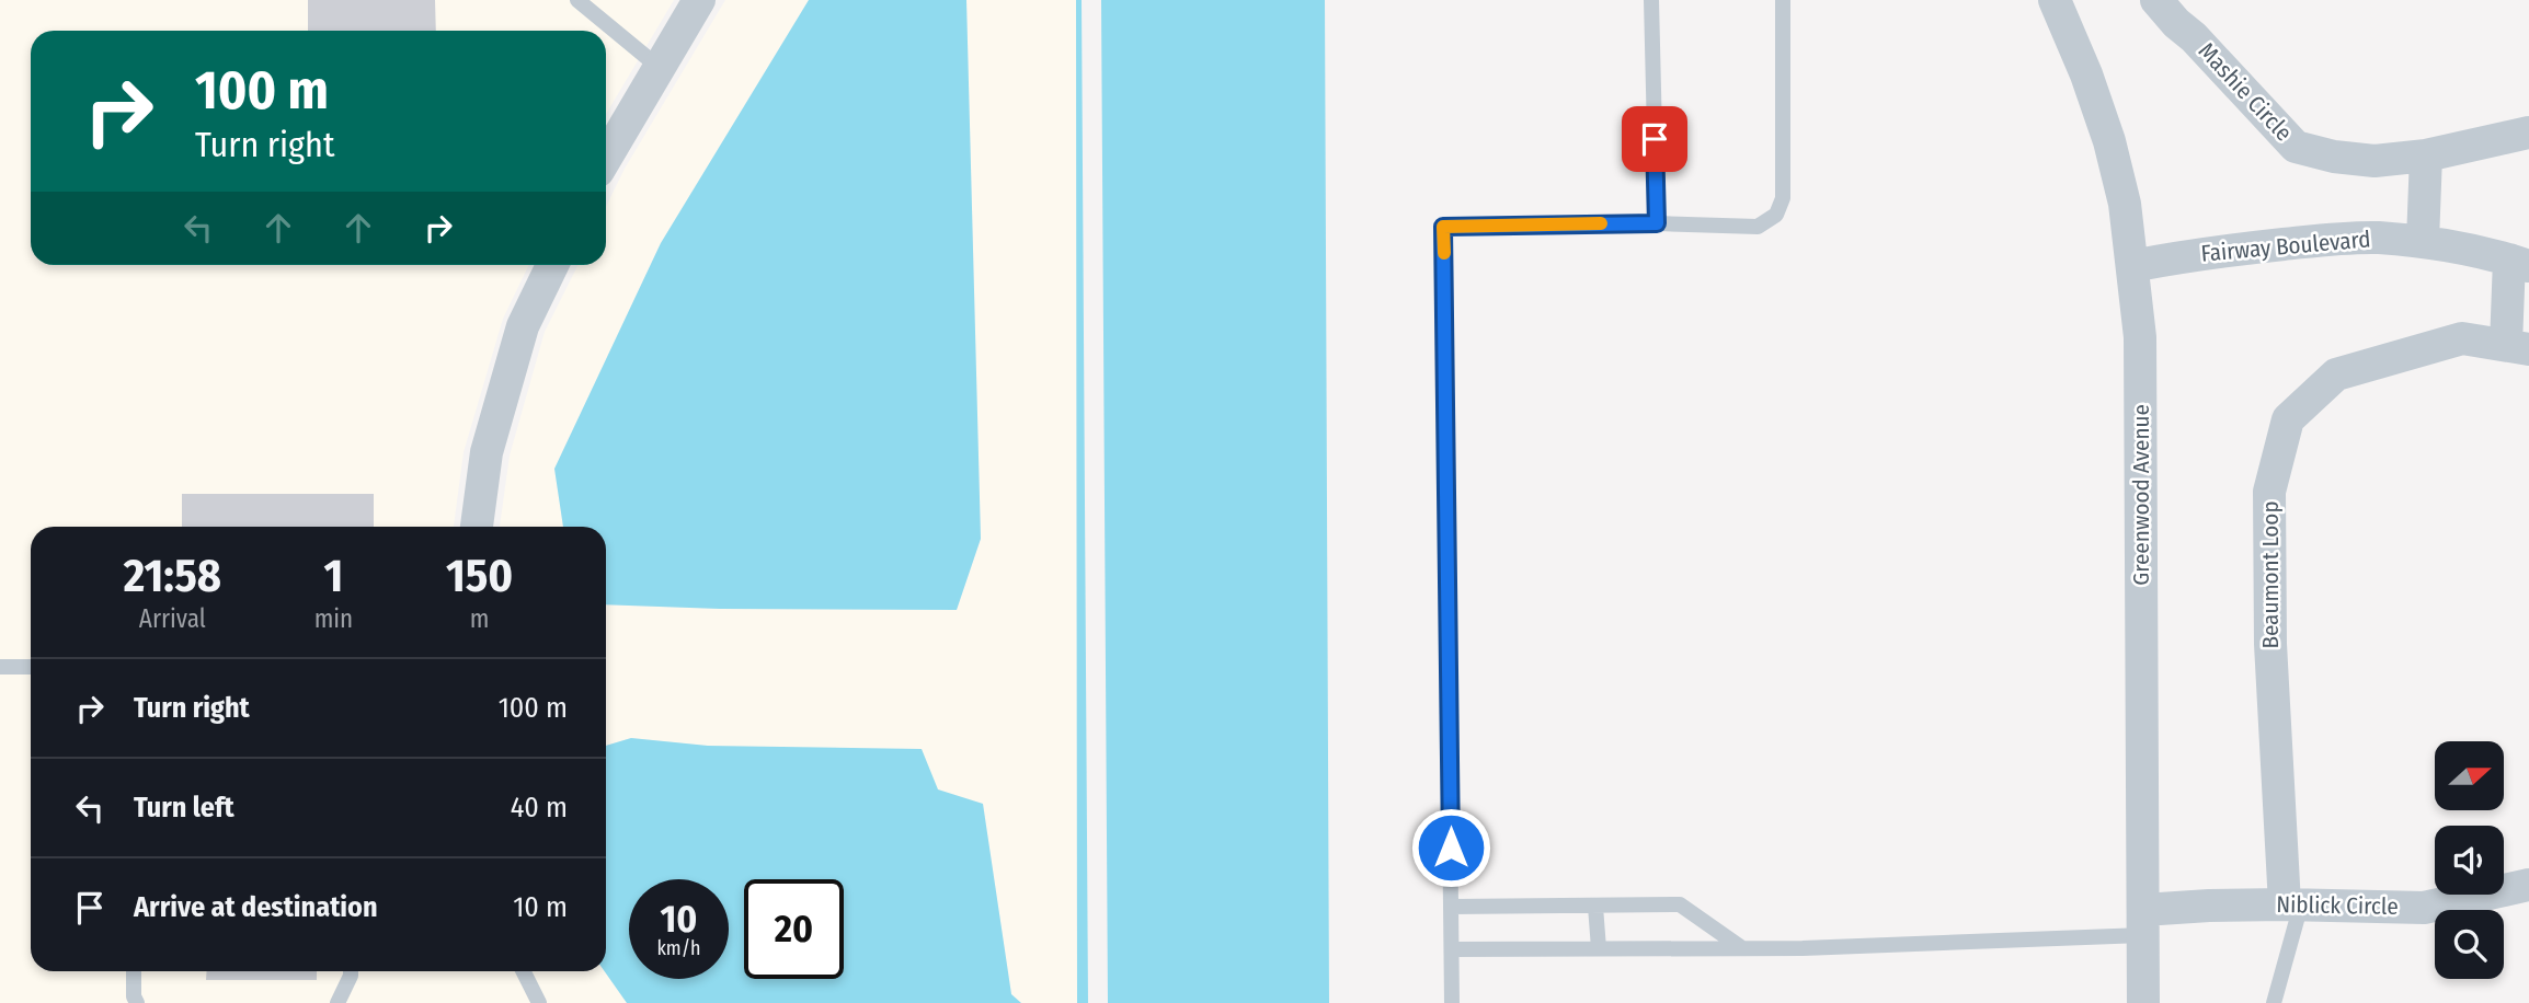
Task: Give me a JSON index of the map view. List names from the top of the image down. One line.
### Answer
{"streets":{"street":["Mashie Circle","Fairway Boulevard","Greenwood Avenue","Beaumont Loop","Niblick Circle"]},"crossings":[["Fairway Boulevard","Greenwood Avenue"],["Greenwood Avenue","Niblick Circle"],["Beaumont Loop","Niblick Circle"]],"north":"right","page":{"turn":["100 m","Turn right"],"eta":["21:58","Arrival","1","min","150","m"],"list":[{"name":"Turn right","value":"100 m"},{"name":"Turn left","value":"40 m"},{"name":"Arrive at destination","value":"10 m"}],"speed":"10 km/h","limit":"20"}}
